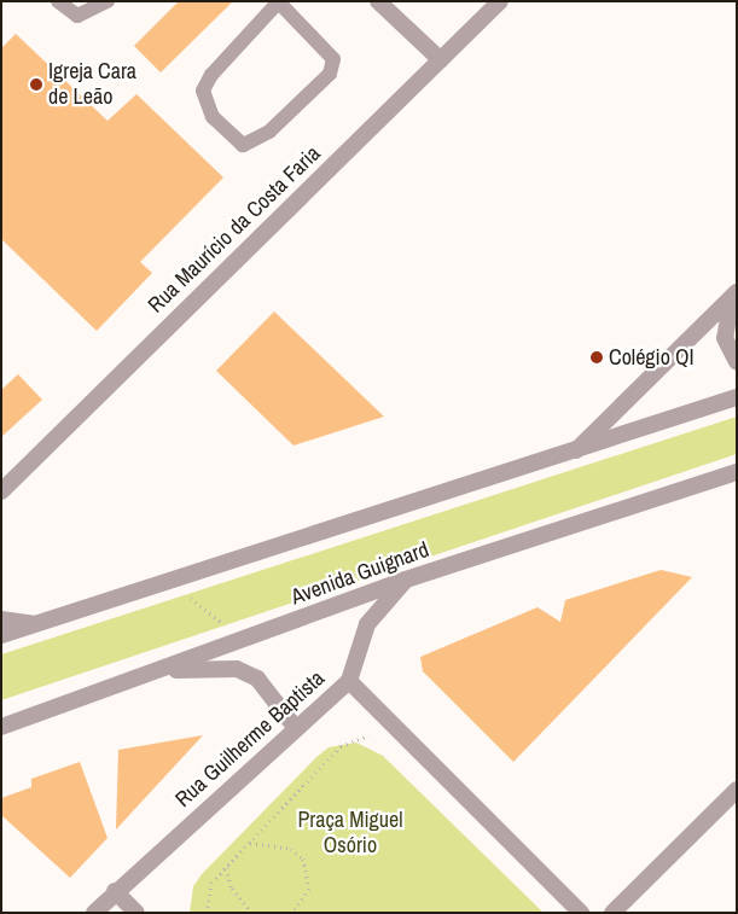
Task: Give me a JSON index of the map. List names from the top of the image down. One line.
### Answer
{"streets":{"street":["Rua Maurício da Costa Faria","Avenida Guignard","Rua Guilherme Baptista"]},"crossings":[["Avenida Guignard","Rua Guilherme Baptista"]],"parks":["Praça Miguel Osório"],"places":["Igreja Cara de Leão","Colégio QI"]}
